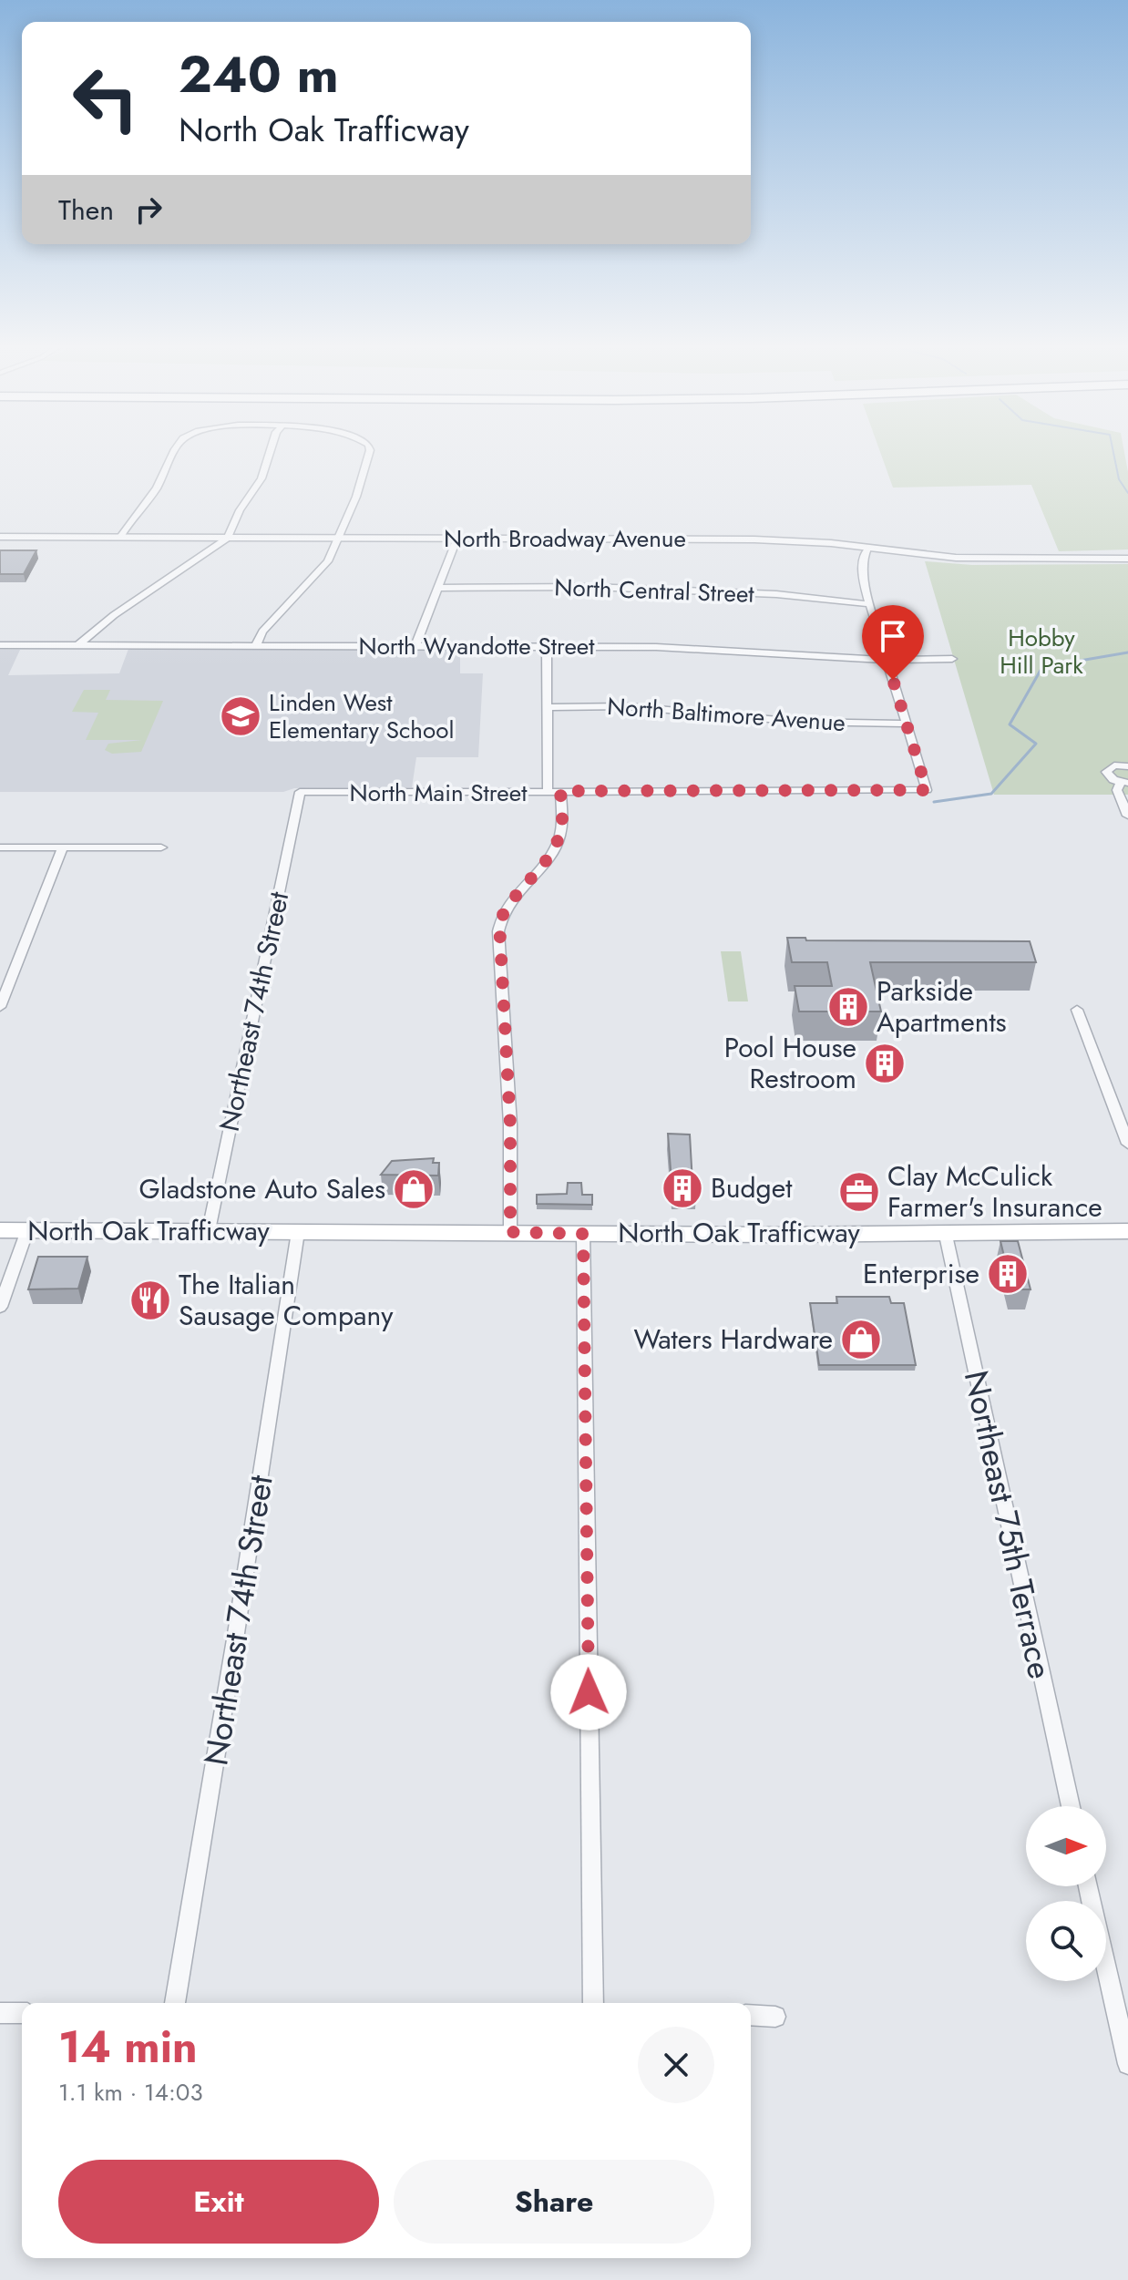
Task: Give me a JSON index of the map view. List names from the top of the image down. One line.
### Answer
{"streets":{"main road":["North Oak Trafficway"],"street":["North Broadway Avenue","North Central Street","North Wyandotte Street","North Baltimore Avenue","North Main Street","Northeast 74th Street","Northeast 75th Terrace"]},"crossings":[["North Baltimore Avenue","North Main Street"],["North Main Street","Northeast 74th Street"],["Northeast 74th Street","North Oak Trafficway"],["North Oak Trafficway","Northeast 75th Terrace"]],"parks":["Hobby Hill Park"],"places":{"school or university":["Linden West Elementary School"],"building":["Parkside Apartments","Pool House Restroom","Budget","Enterprise"],"shop":["Gladstone Auto Sales","Waters Hardware"],"office":["Clay McCulick Farmer's Insurance"],"restaurant":["The Italian Sausage Company"]},"north":"right","page":{"turn":["240 m","North Oak Trafficway"],"then":"Then","heading":["14 min","1.1 km · 14:03"],"buttons":["Exit","Share"]}}
